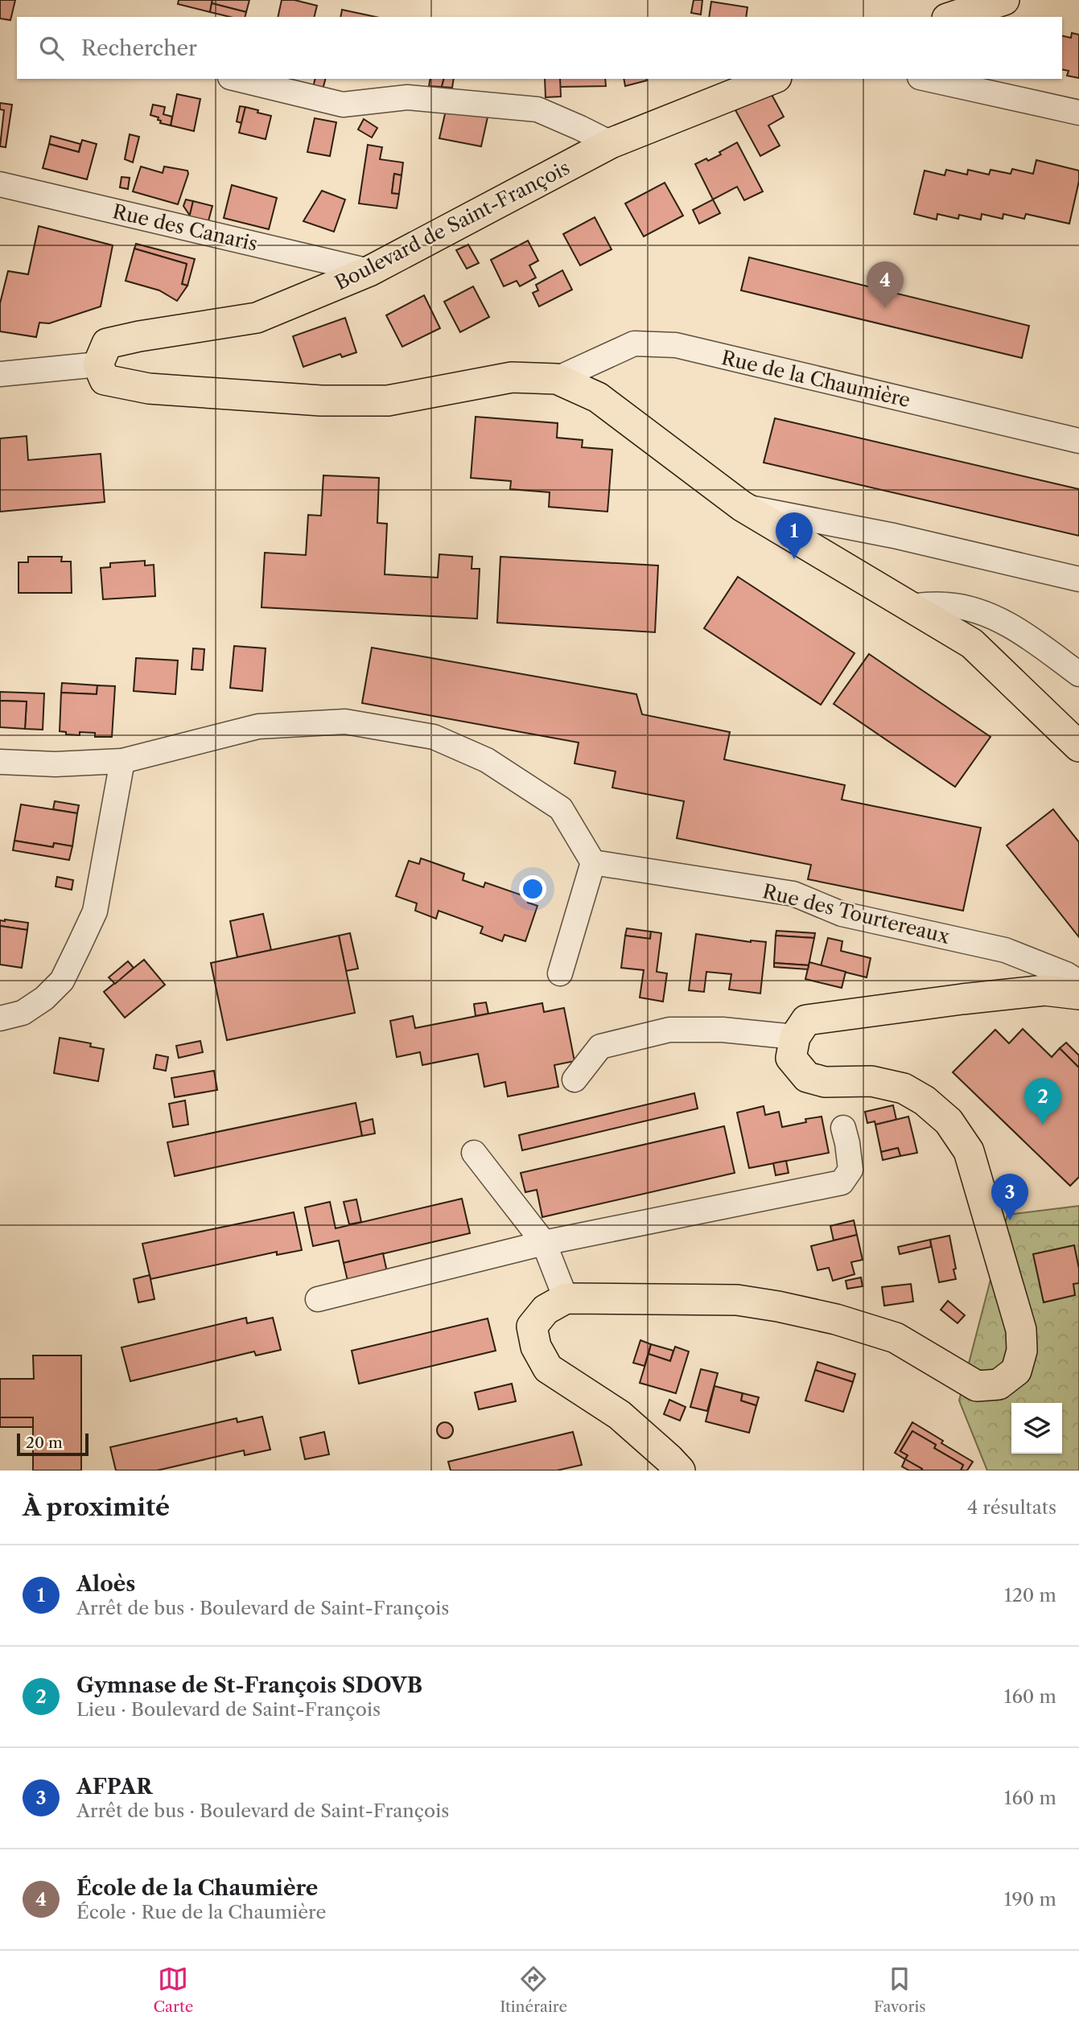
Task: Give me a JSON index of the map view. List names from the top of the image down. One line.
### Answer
{"streets":{"main road":["Boulevard de Saint-François"],"street":["Rue des Canaris","Rue de la Chaumière","Rue des Tourtereaux"]},"crossings":[["Boulevard de Saint-François","Rue des Canaris"]],"scale_bar":"20 m","page":{"search":"Rechercher","pins":["4","1","2","3"],"scale":"20 m","heading":["À proximité","4 résultats"],"list":[{"mark":"1","name":"Aloès","note":"Arrêt de bus · Boulevard de Saint-François","value":"120 m"},{"mark":"2","name":"Gymnase de St-François SDOVB","note":"Lieu · Boulevard de Saint-François","value":"160 m"},{"mark":"3","name":"AFPAR","note":"Arrêt de bus · Boulevard de Saint-François","value":"160 m"},{"mark":"4","name":"École de la Chaumière","note":"École · Rue de la Chaumière","value":"190 m"}],"nav":["Carte","Itinéraire","Favoris"]}}
